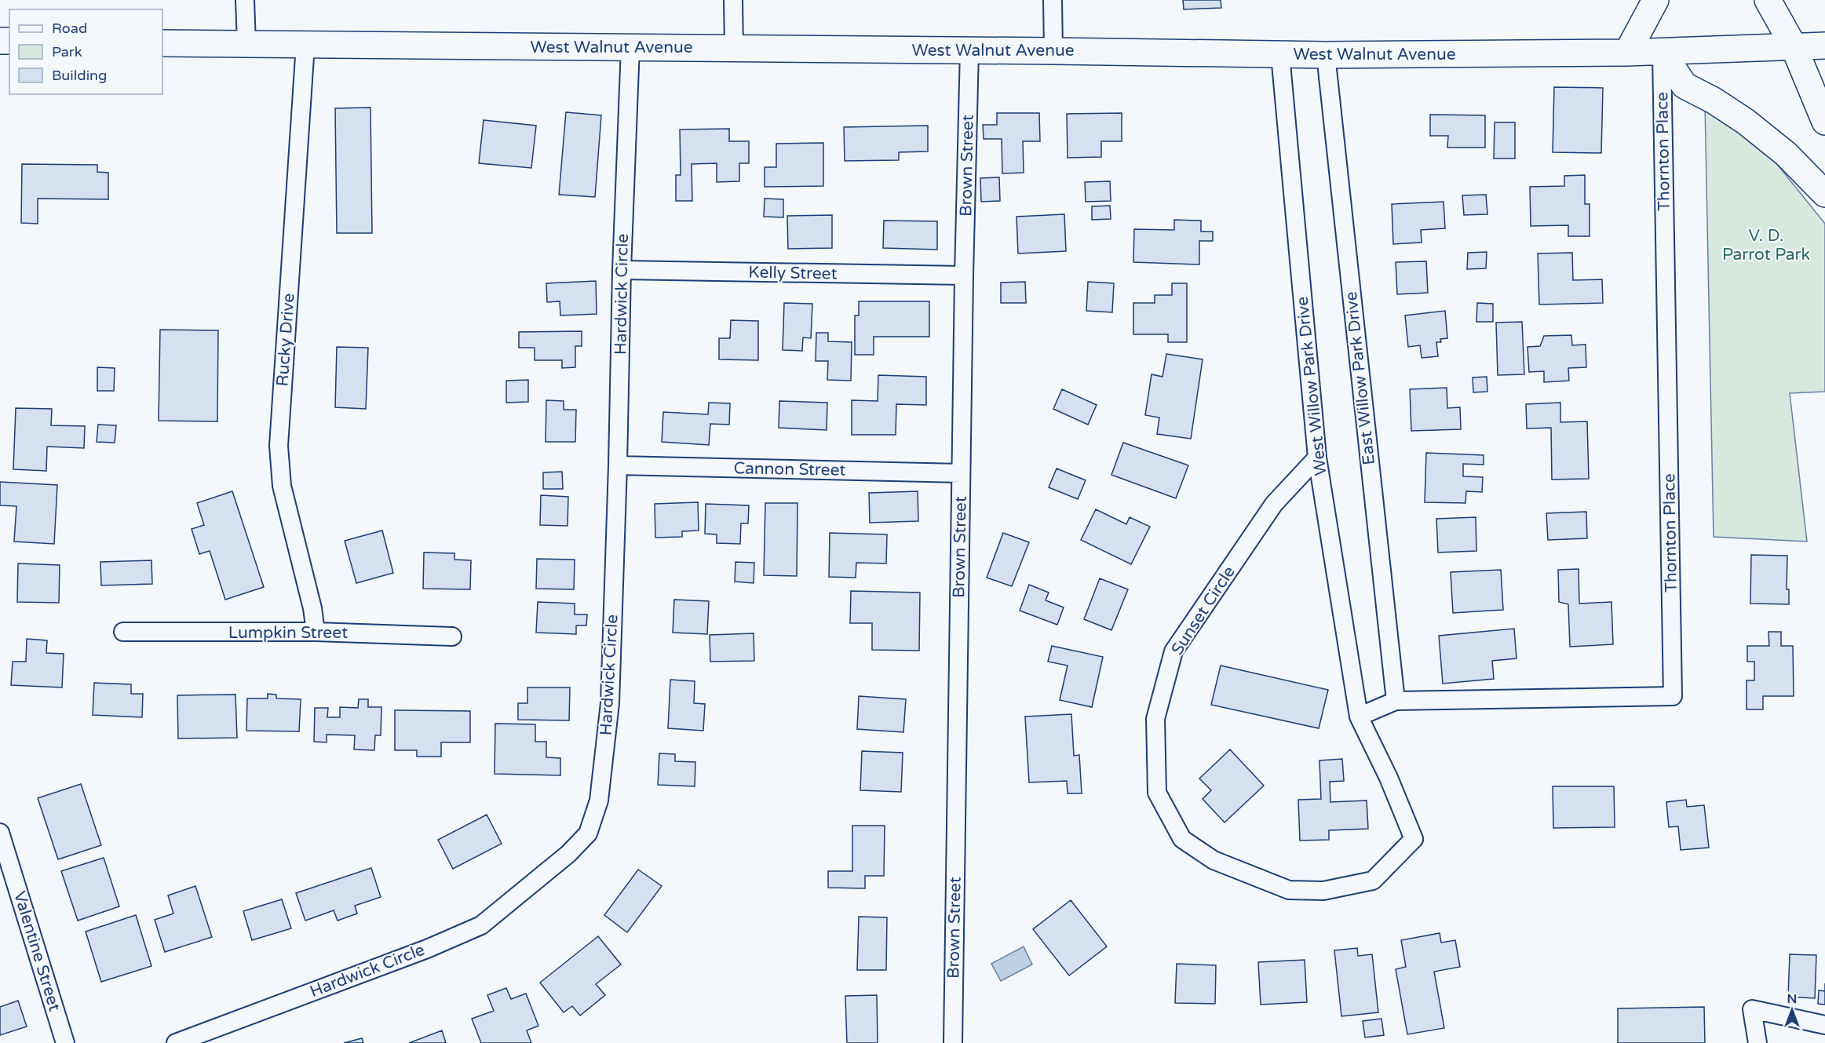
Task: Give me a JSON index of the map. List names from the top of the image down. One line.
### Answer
{"streets":{"main road":["West Walnut Avenue"],"street":["Thornton Place","Brown Street","Kelly Street","Hardwick Circle","Rucky Drive","East Willow Park Drive","West Willow Park Drive","Cannon Street","Sunset Circle","Lumpkin Street","Valentine Street"]},"crossings":[["West Walnut Avenue","Thornton Place"],["West Walnut Avenue","Brown Street"],["West Walnut Avenue","Hardwick Circle"],["West Walnut Avenue","Rucky Drive"],["West Walnut Avenue","East Willow Park Drive"],["West Walnut Avenue","West Willow Park Drive"],["Thornton Place","East Willow Park Drive"],["Thornton Place","West Willow Park Drive"],["Thornton Place","Sunset Circle"],["Brown Street","Kelly Street"],["Brown Street","Cannon Street"],["Kelly Street","Hardwick Circle"],["Hardwick Circle","Cannon Street"],["Rucky Drive","Lumpkin Street"],["West Willow Park Drive","Sunset Circle"]],"parks":["V. D. Parrot Park"],"legend":["Road","Park","Building"],"north":"top"}
